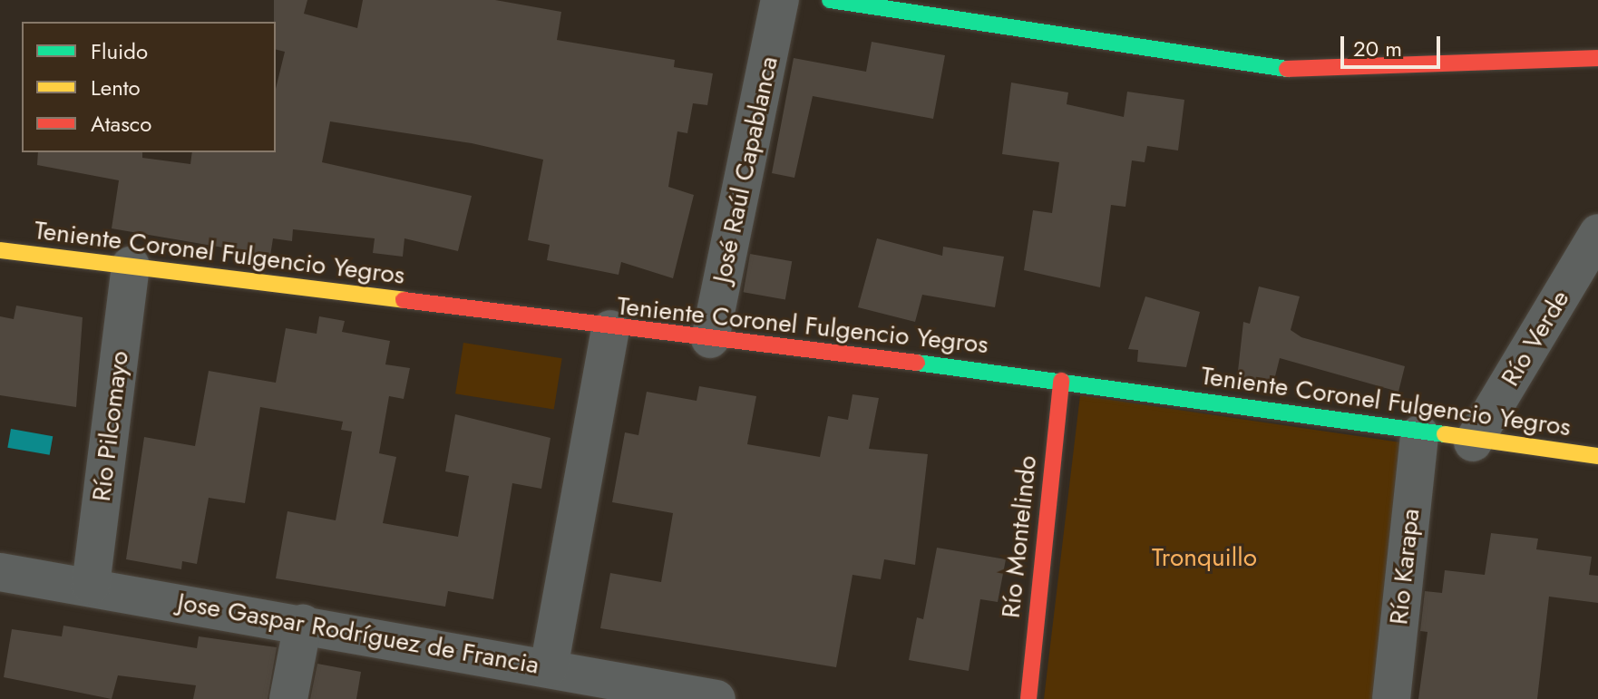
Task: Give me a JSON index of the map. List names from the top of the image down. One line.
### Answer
{"streets":{"street":["José Raúl Capablanca","Teniente Coronel Fulgencio Yegros","Río Verde","Río Pilcomayo","Río Montelindo","Río Karapa","Jose Gaspar Rodríguez de Francia"]},"crossings":[["José Raúl Capablanca","Teniente Coronel Fulgencio Yegros"],["Teniente Coronel Fulgencio Yegros","Río Verde"],["Teniente Coronel Fulgencio Yegros","Río Pilcomayo"],["Teniente Coronel Fulgencio Yegros","Río Montelindo"],["Teniente Coronel Fulgencio Yegros","Río Karapa"],["Río Pilcomayo","Jose Gaspar Rodríguez de Francia"]],"parks":["Tronquillo"],"legend":["Fluido","Lento","Atasco"],"scale_bar":"20 m"}
